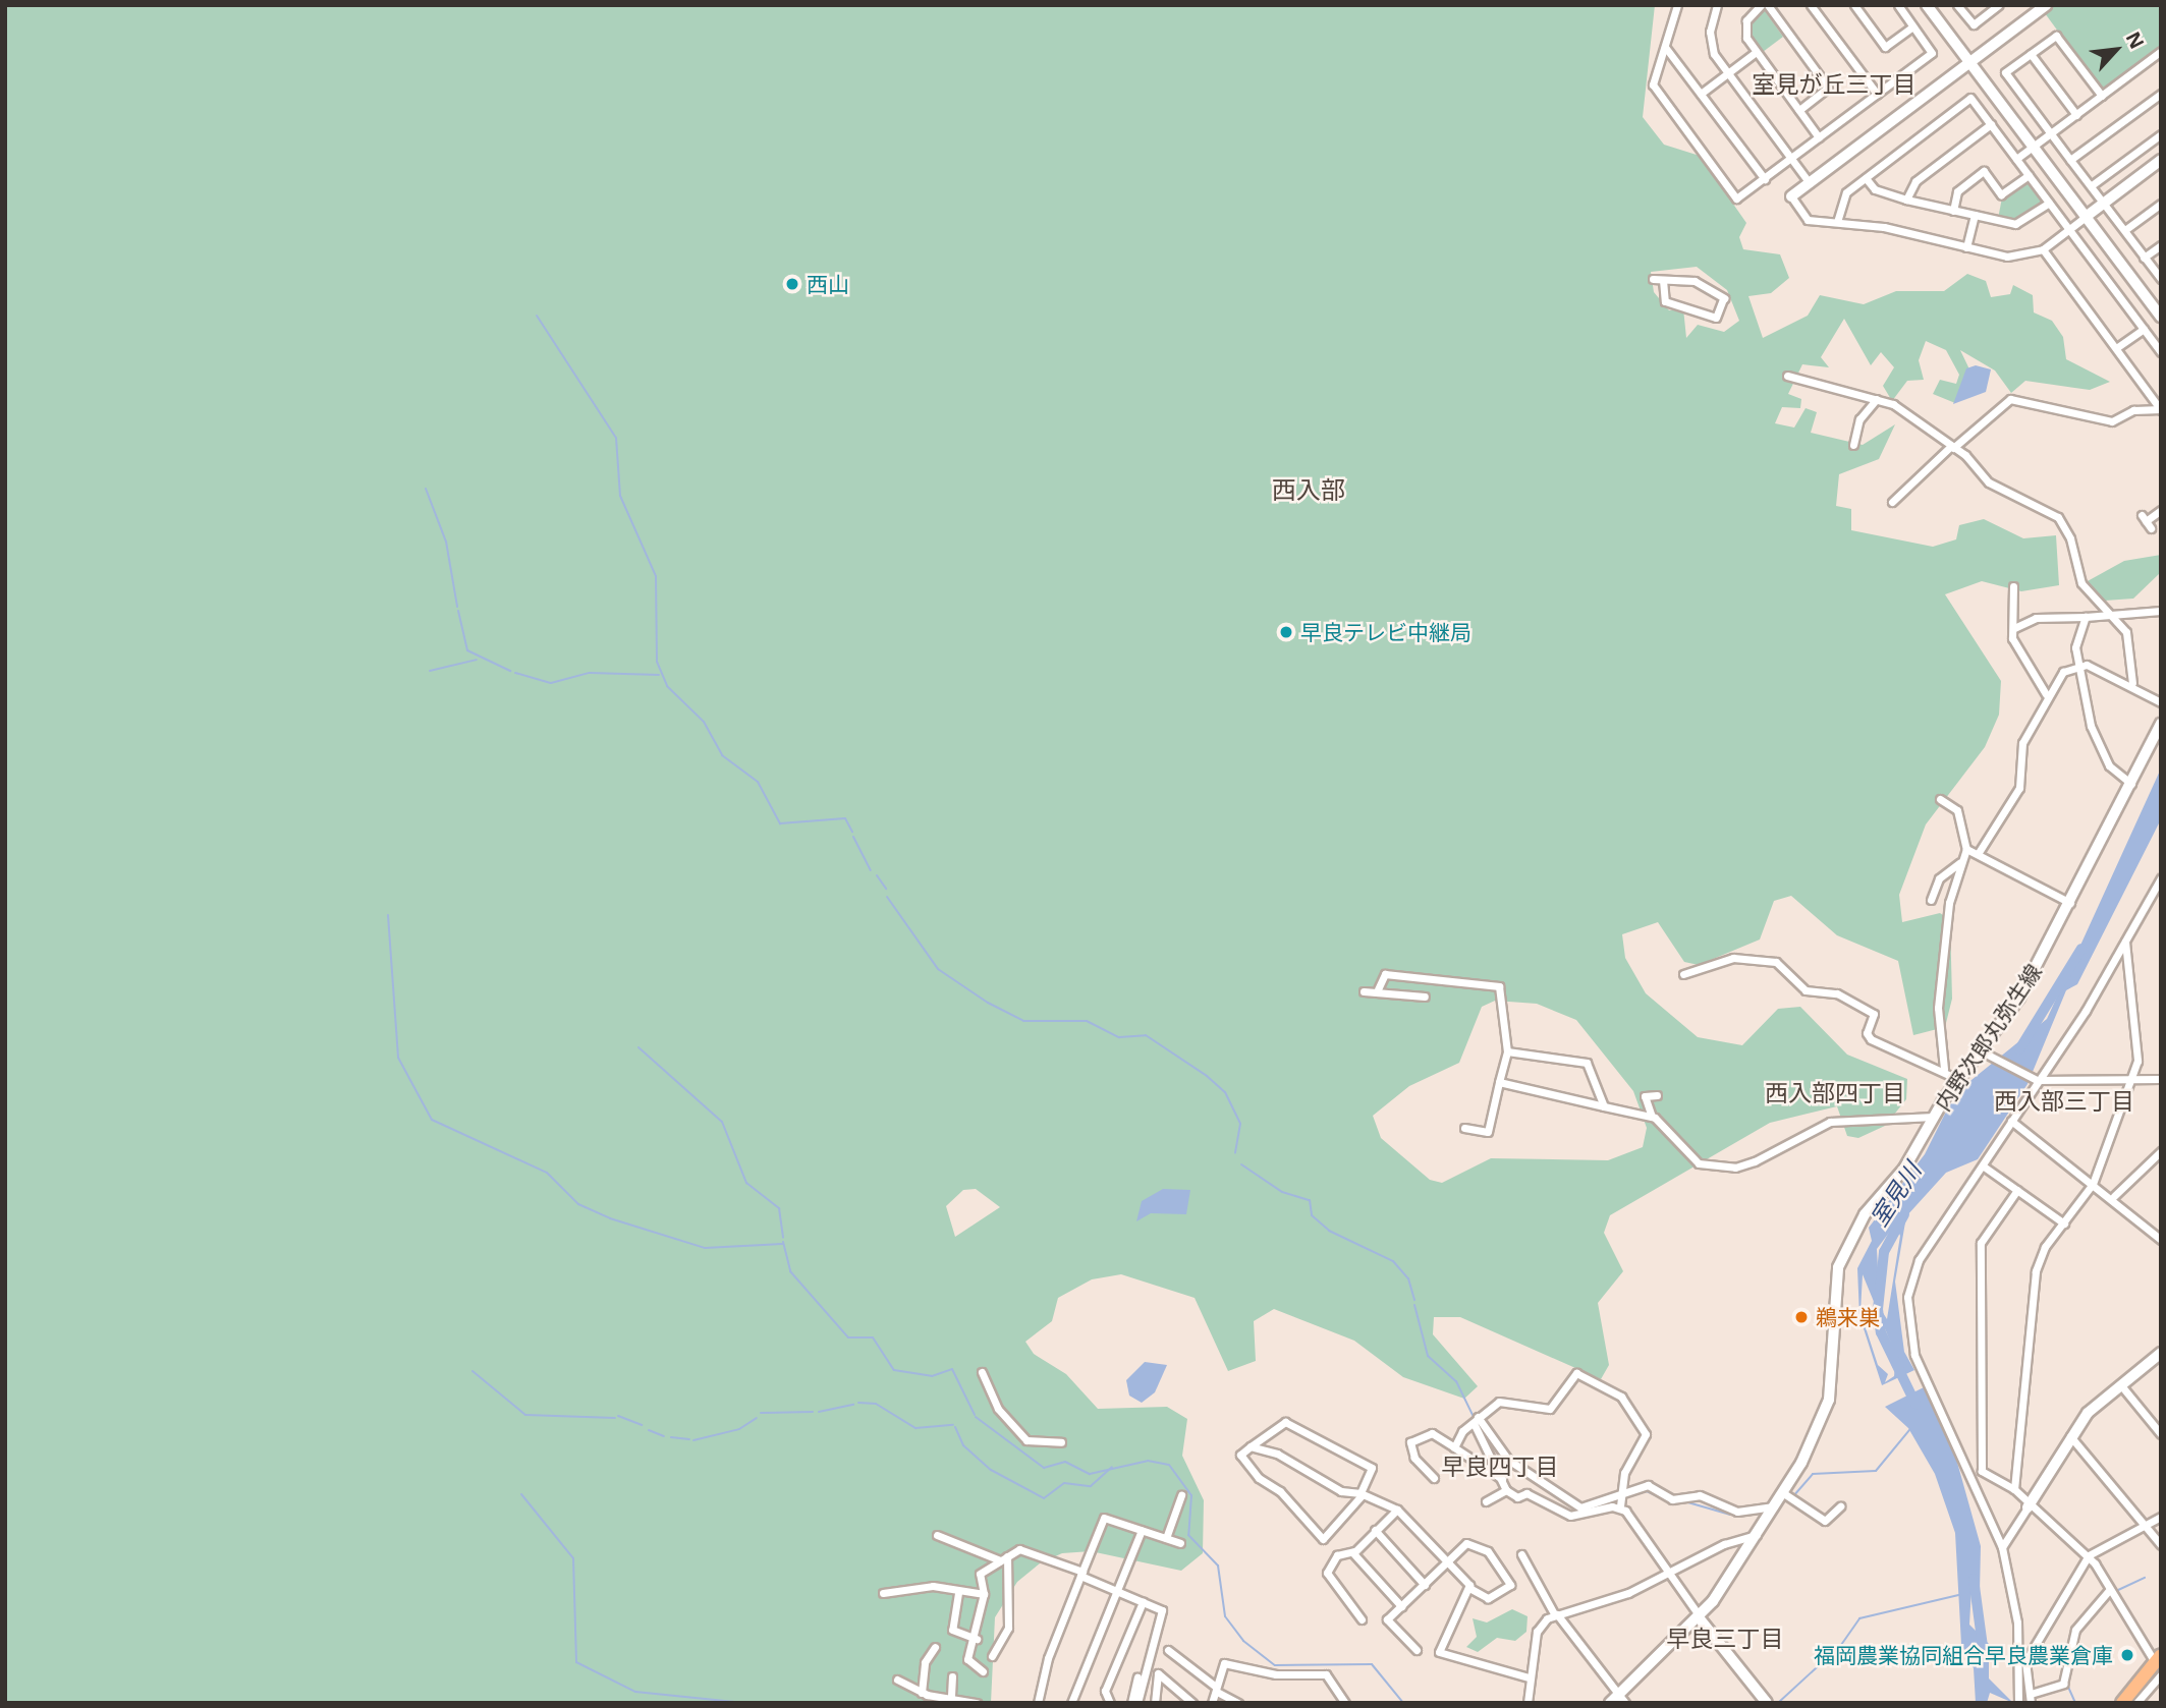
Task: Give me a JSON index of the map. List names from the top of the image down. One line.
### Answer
{"streets":{"main road":["内野次郎丸弥生線"]},"districts":["室見が丘三丁目","西入部","西入部四丁目","西入部三丁目","早良四丁目","早良三丁目"],"water":["室見川"],"places":["西山","早良テレビ中継局","鵜来巣","福岡農業協同組合早良農業倉庫"],"north":"top right"}
